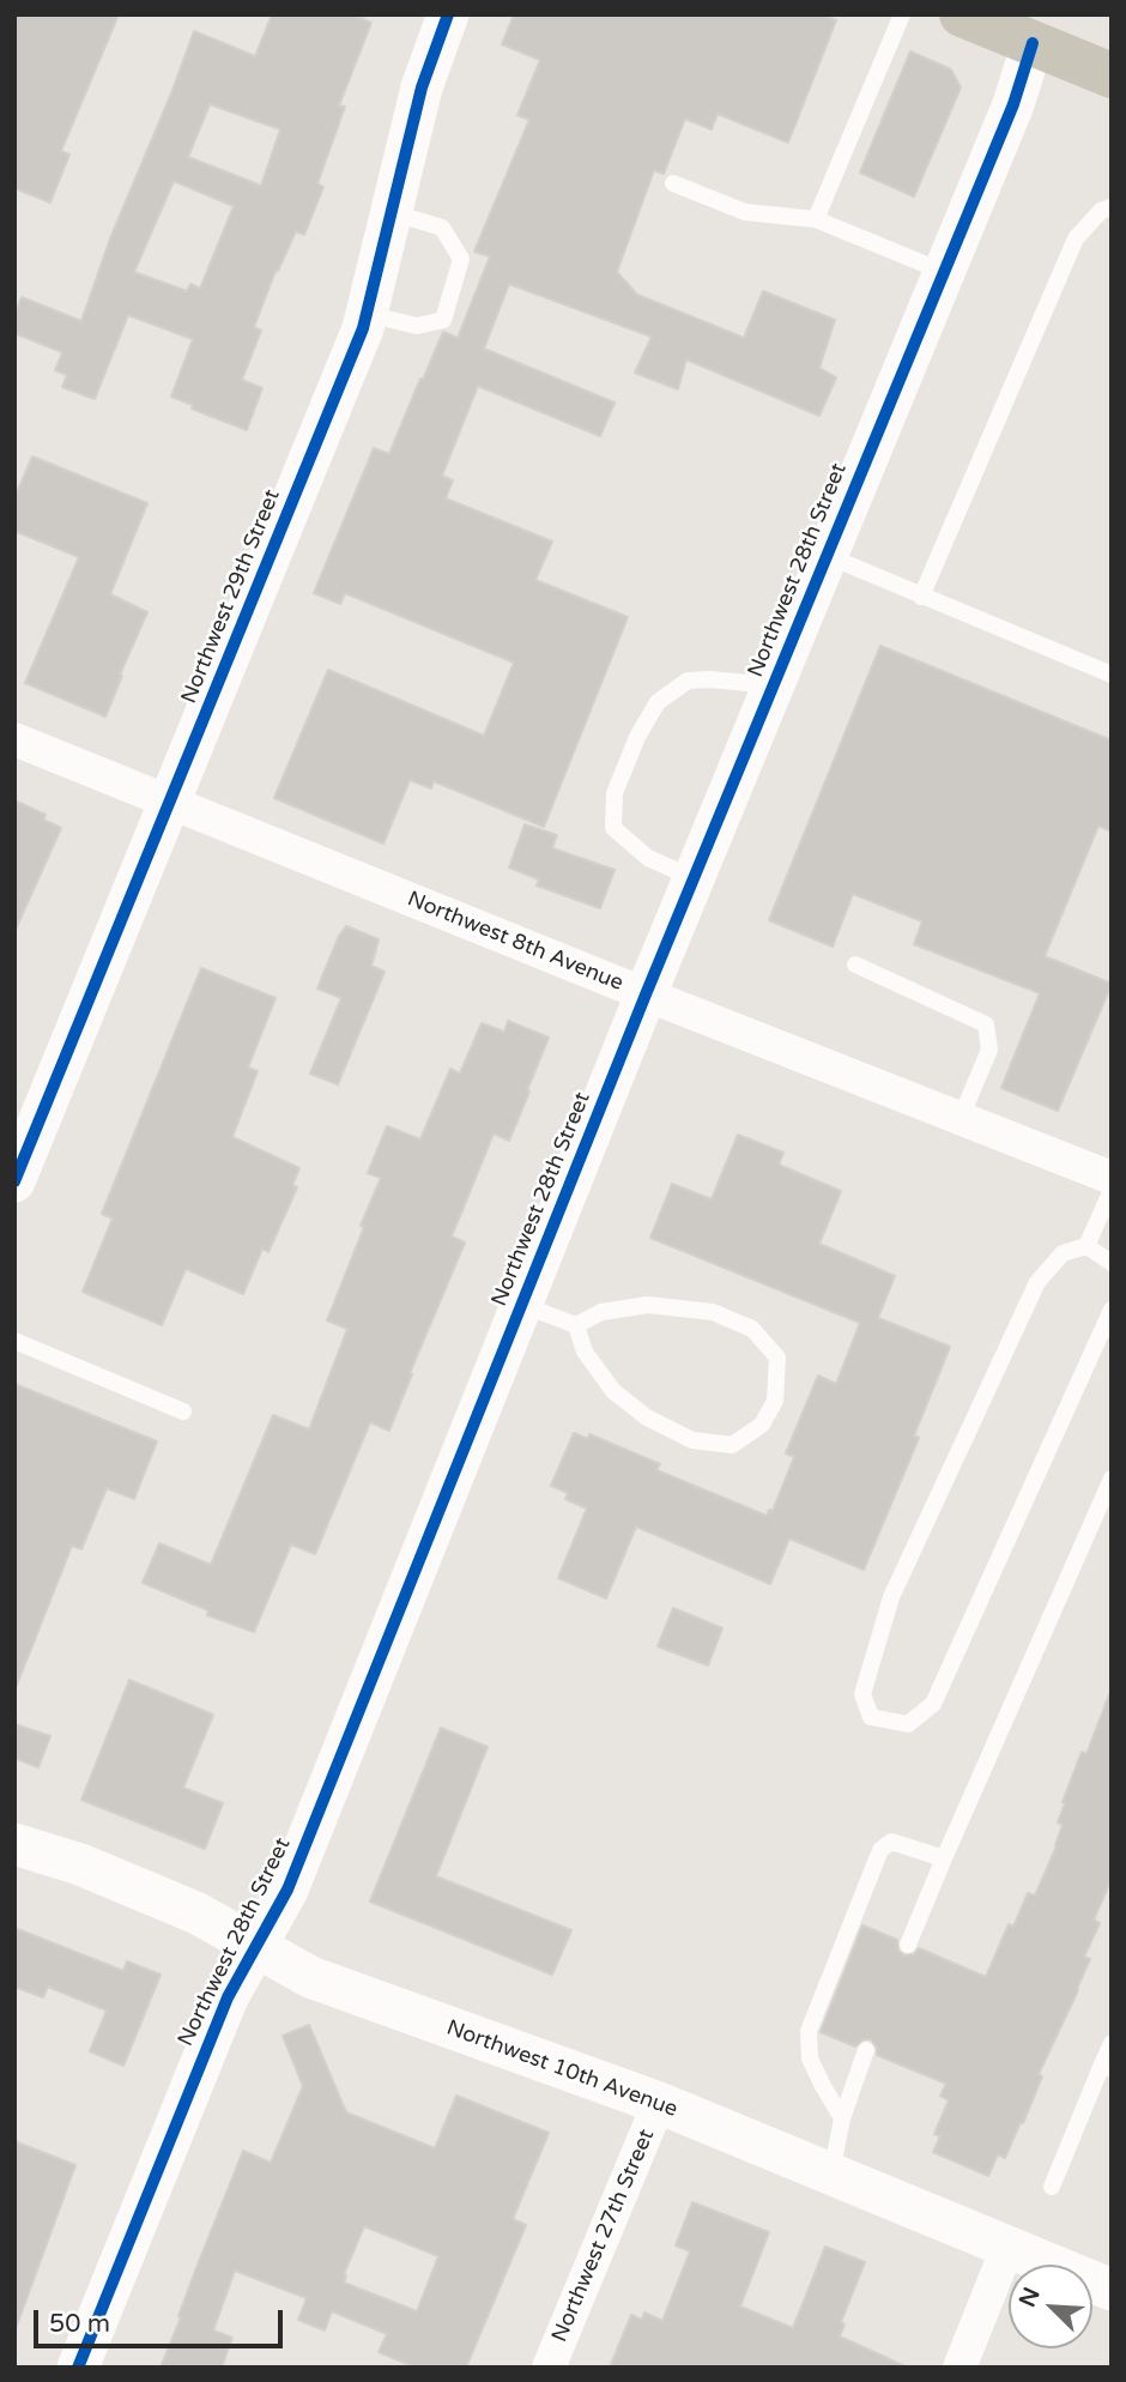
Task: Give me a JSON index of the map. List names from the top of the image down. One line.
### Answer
{"streets":{"street":["Northwest 28th Street","Northwest 29th Street","Northwest 8th Avenue","Northwest 10th Avenue","Northwest 27th Street"]},"crossings":[["Northwest 28th Street","Northwest 8th Avenue"],["Northwest 28th Street","Northwest 10th Avenue"],["Northwest 29th Street","Northwest 8th Avenue"],["Northwest 10th Avenue","Northwest 27th Street"]],"scale_bar":"50 m","north":"top left"}
